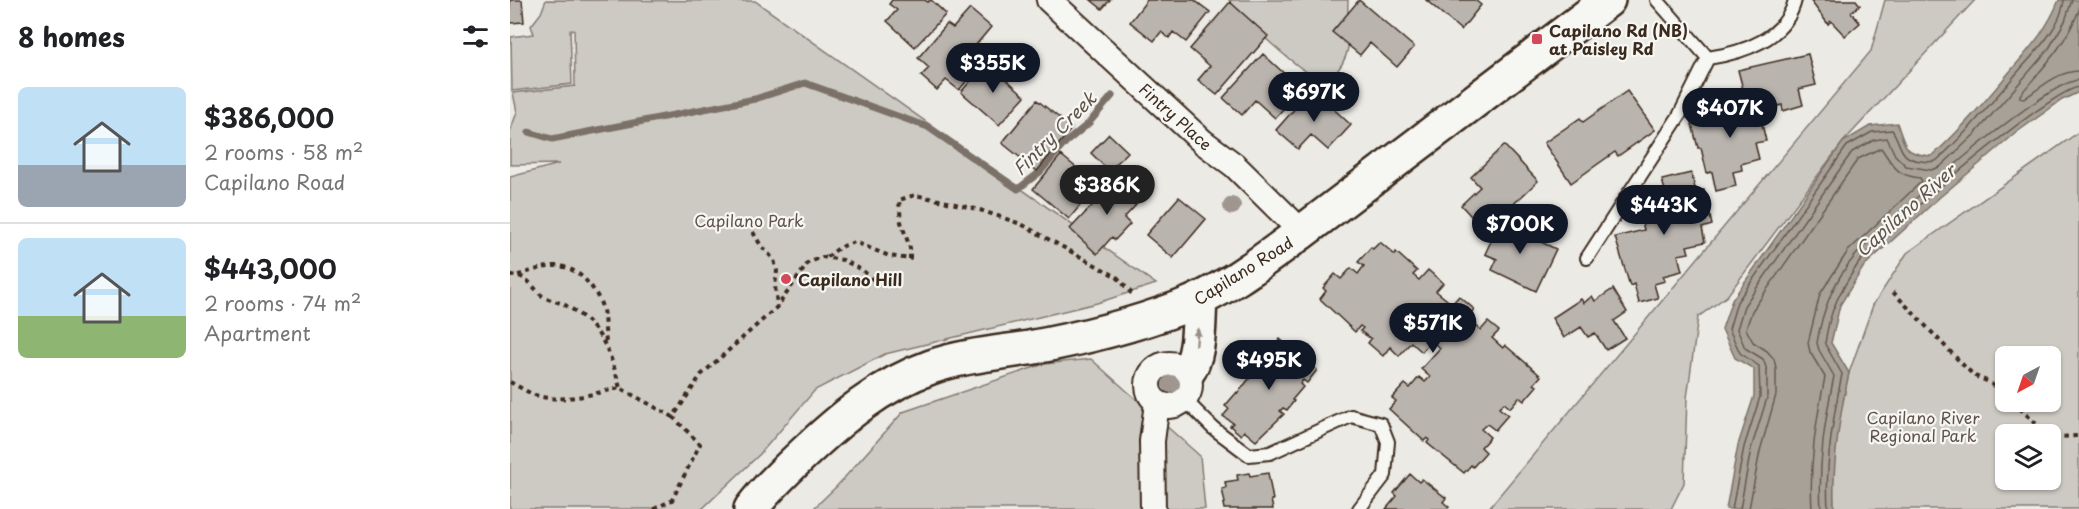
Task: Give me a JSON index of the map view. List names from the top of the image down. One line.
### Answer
{"streets":{"main road":["Capilano Road"],"street":["Fintry Place"]},"crossings":[["Fintry Place","Capilano Road"]],"water":["Fintry Creek","Capilano River"],"parks":["Capilano Park","Capilano River Regional Park"],"places":{"transit":["Capilano Rd (NB) at Paisley Rd"],"other":["Capilano Hill"]},"north":"bottom left","page":{"heading":"8 homes","price":["$355K","$697K","$407K","$386K","$443K","$700K","$571K","$495K"],"list":[{"name":"$386,000","note":"2 rooms · 58 m² · Capilano Road"},{"name":"$443,000","note":"2 rooms · 74 m² · Apartment"}]}}
